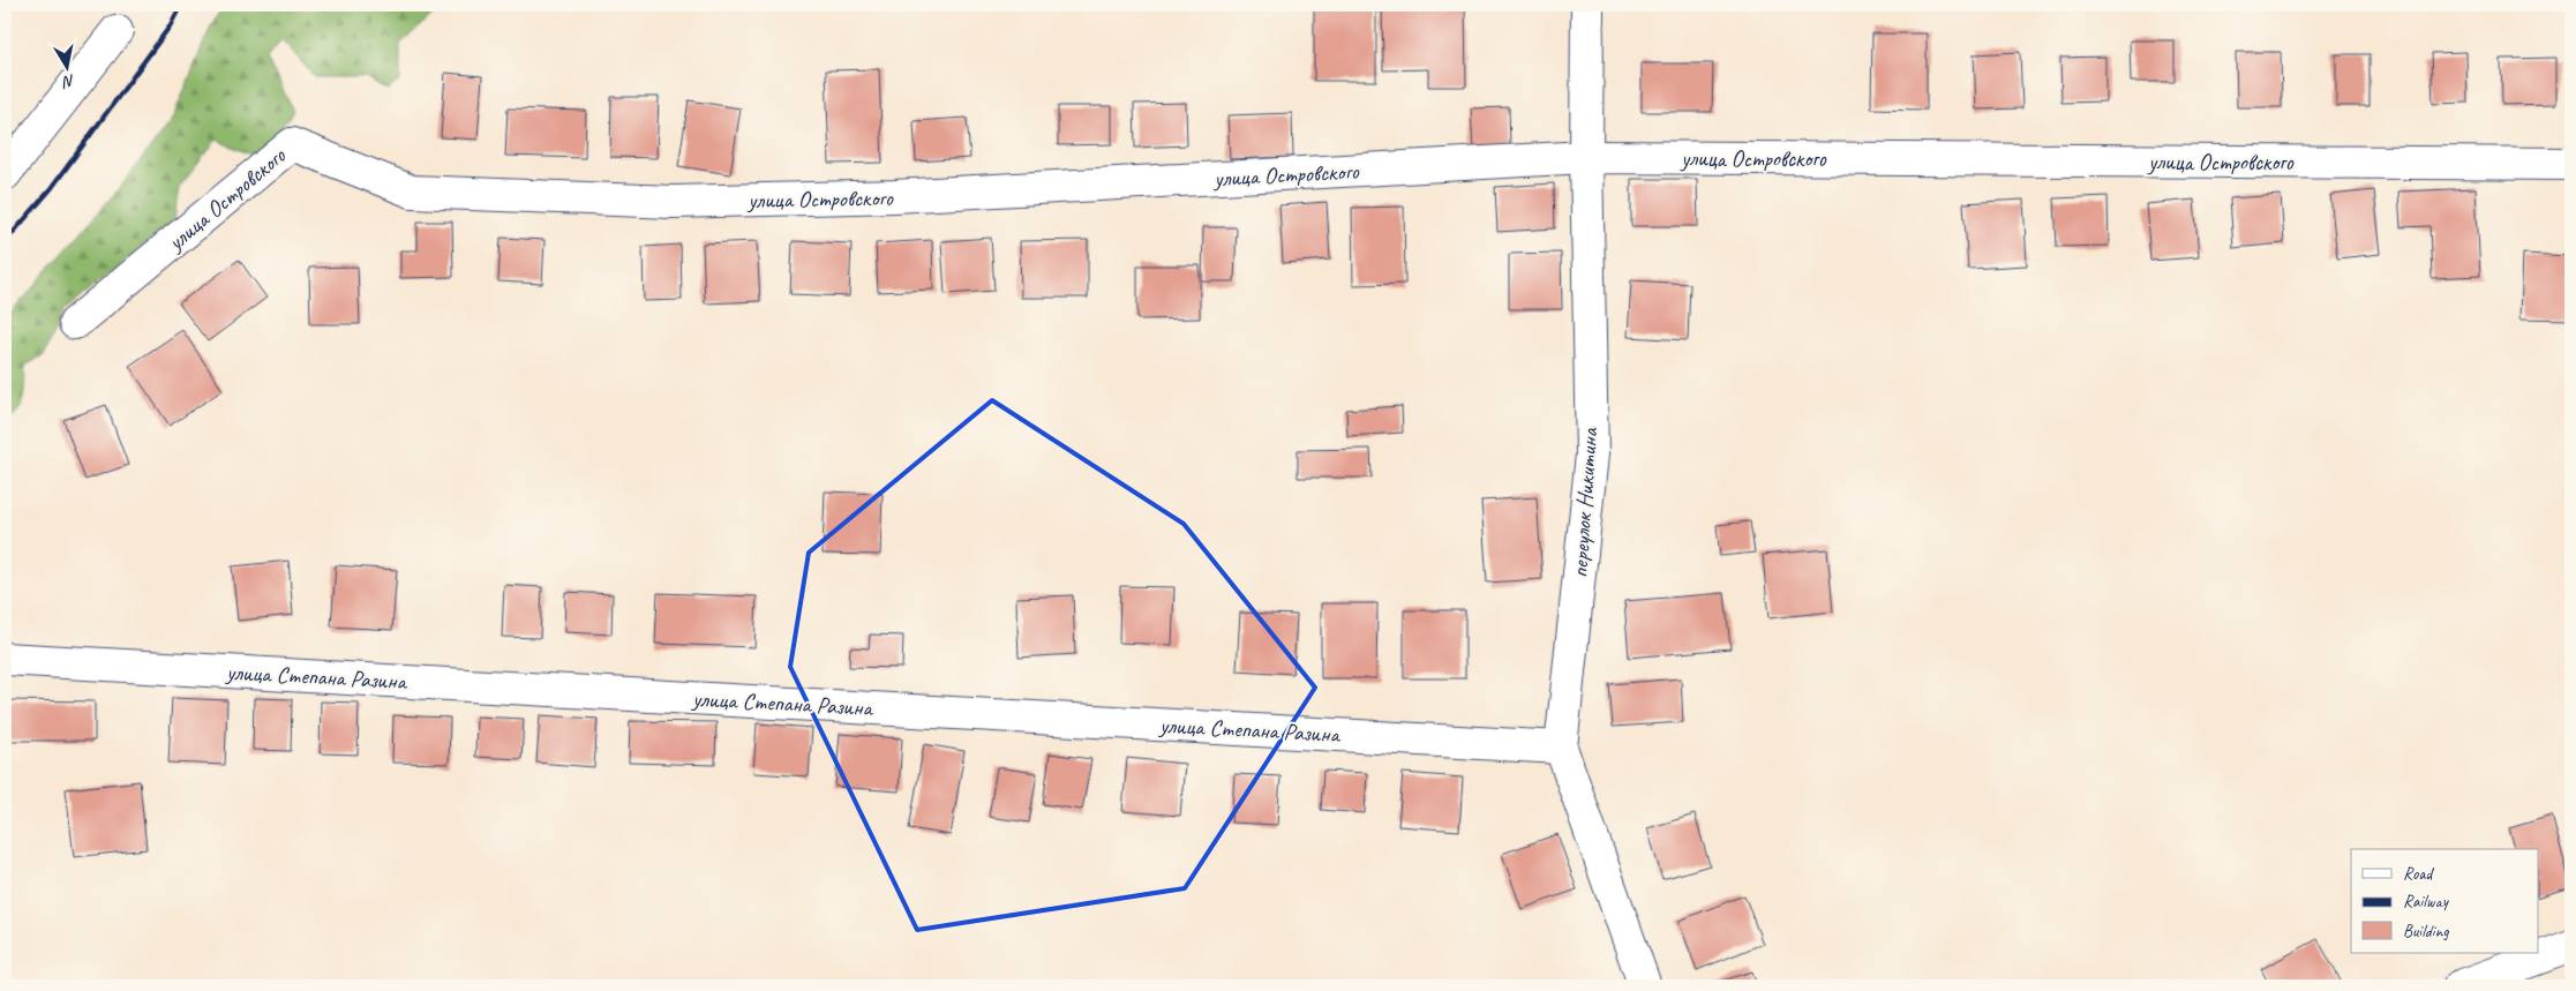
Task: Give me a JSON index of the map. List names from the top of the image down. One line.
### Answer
{"streets":{"street":["улица Островского","переулок Никитина","улица Степана Разина"]},"crossings":[["улица Островского","переулок Никитина"],["переулок Никитина","улица Степана Разина"]],"legend":["Road","Railway","Building"],"north":"bottom"}
